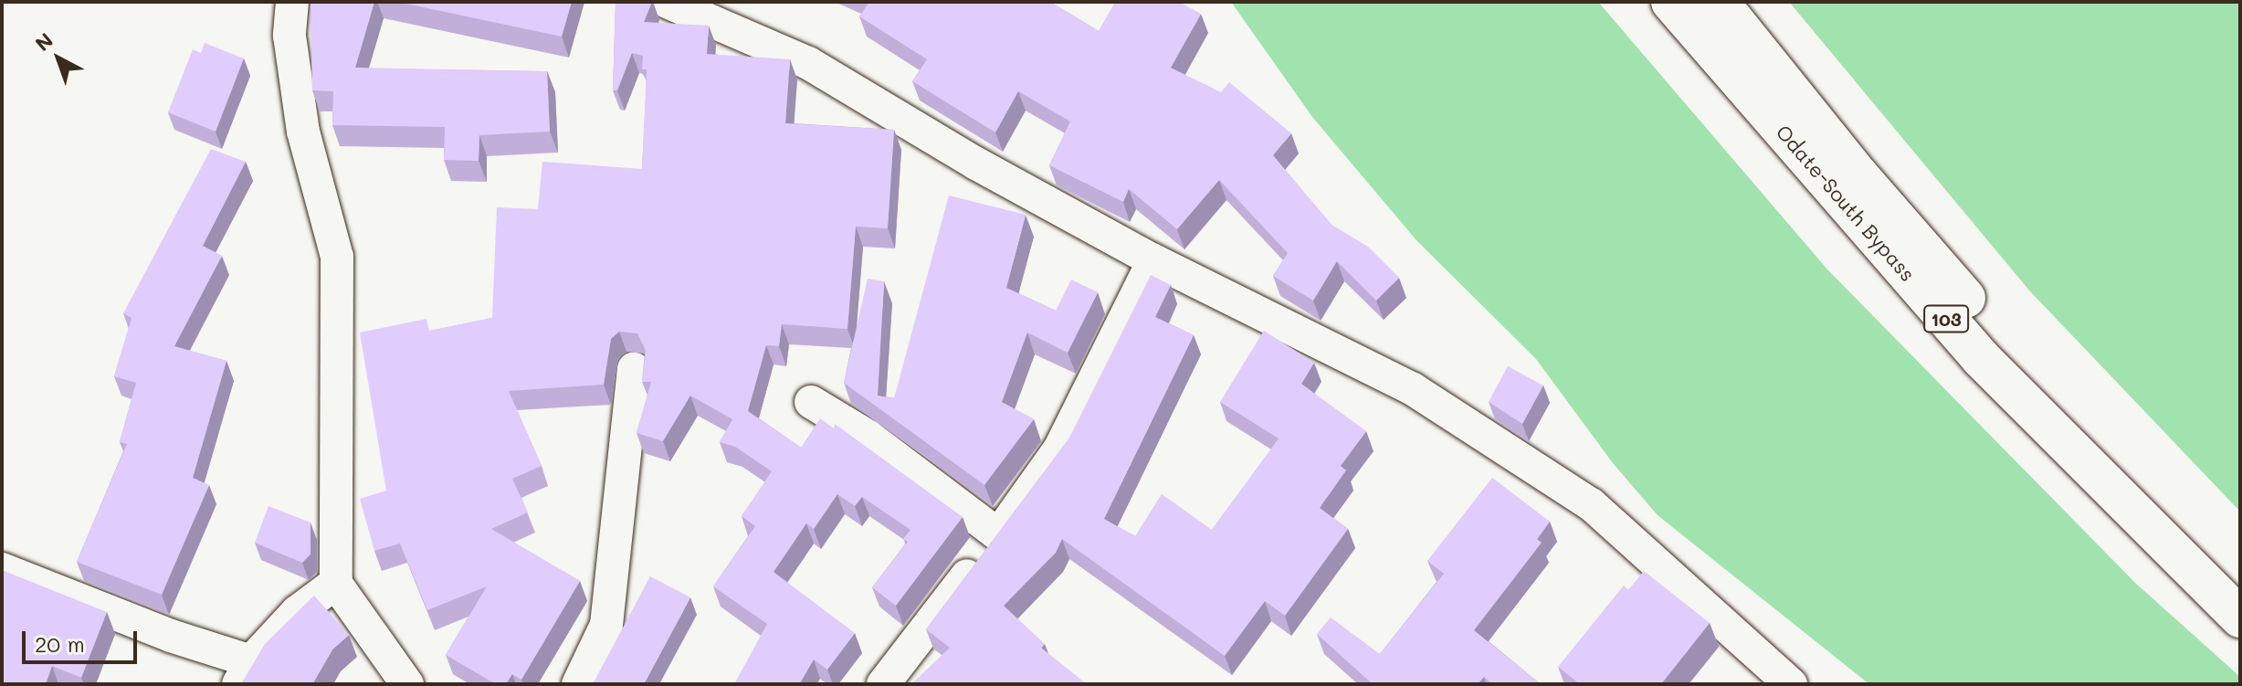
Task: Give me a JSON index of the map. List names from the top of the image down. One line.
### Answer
{"streets":{"highway":["Odate-South Bypass","103"]},"scale_bar":"20 m","north":"top left"}
